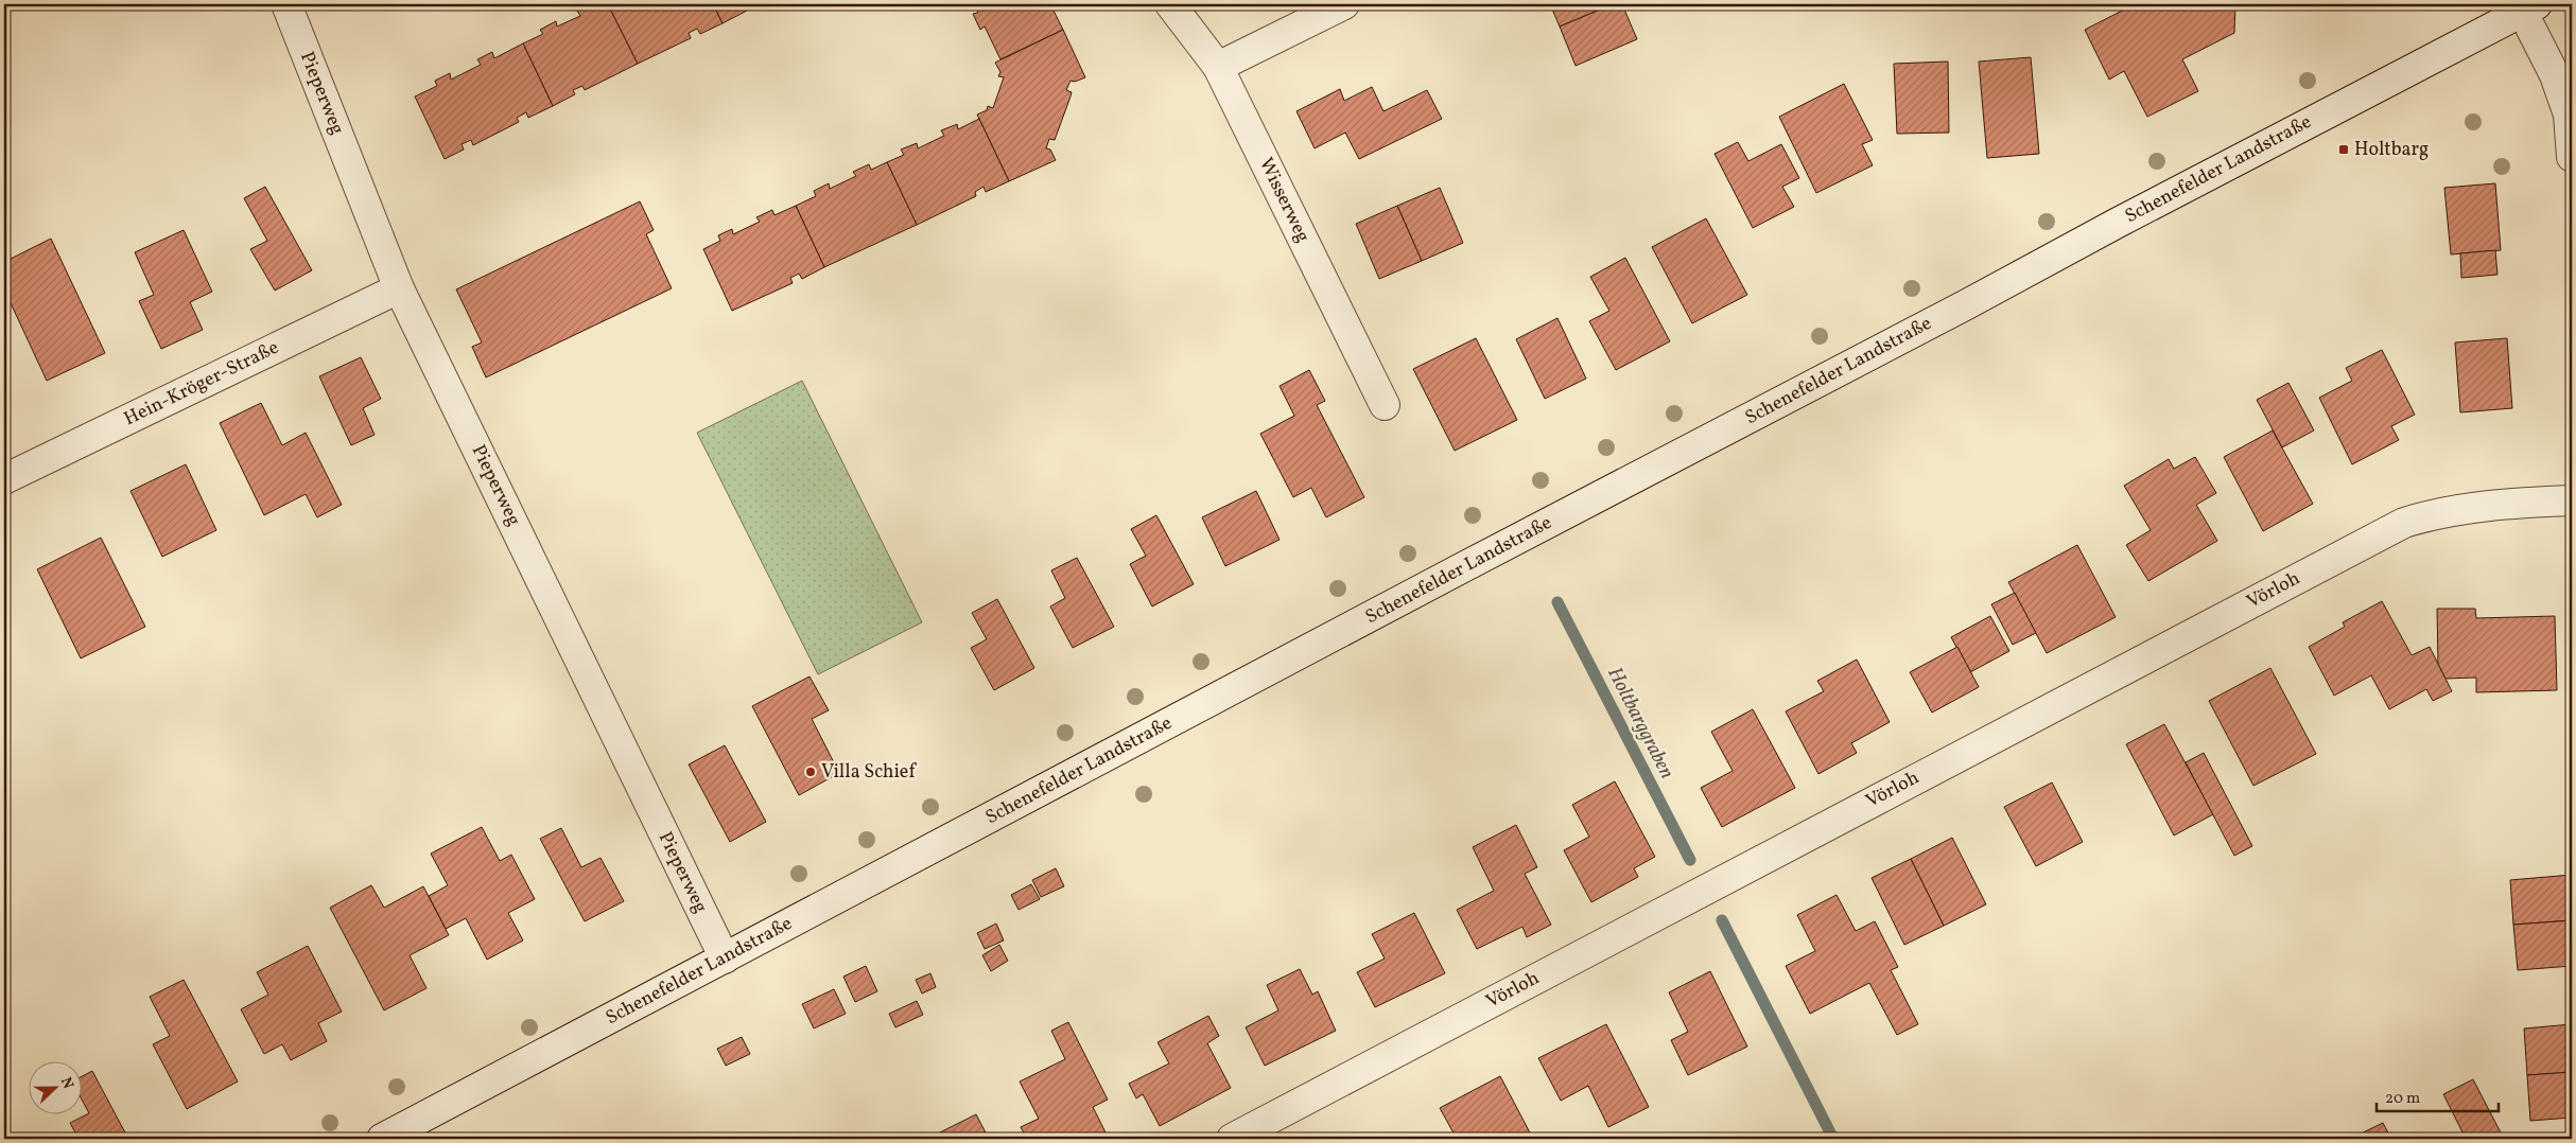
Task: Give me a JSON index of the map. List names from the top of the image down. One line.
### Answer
{"streets":{"street":["Pieperweg","Schenefelder Landstraße","Wisserweg","Hein-Kröger-Straße","Vörloh"]},"crossings":[["Pieperweg","Schenefelder Landstraße"],["Pieperweg","Hein-Kröger-Straße"]],"water":["Holtbarggraben"],"places":{"transit":["Holtbarg"],"other":["Villa Schief"]},"scale_bar":"20 m","north":"right"}
